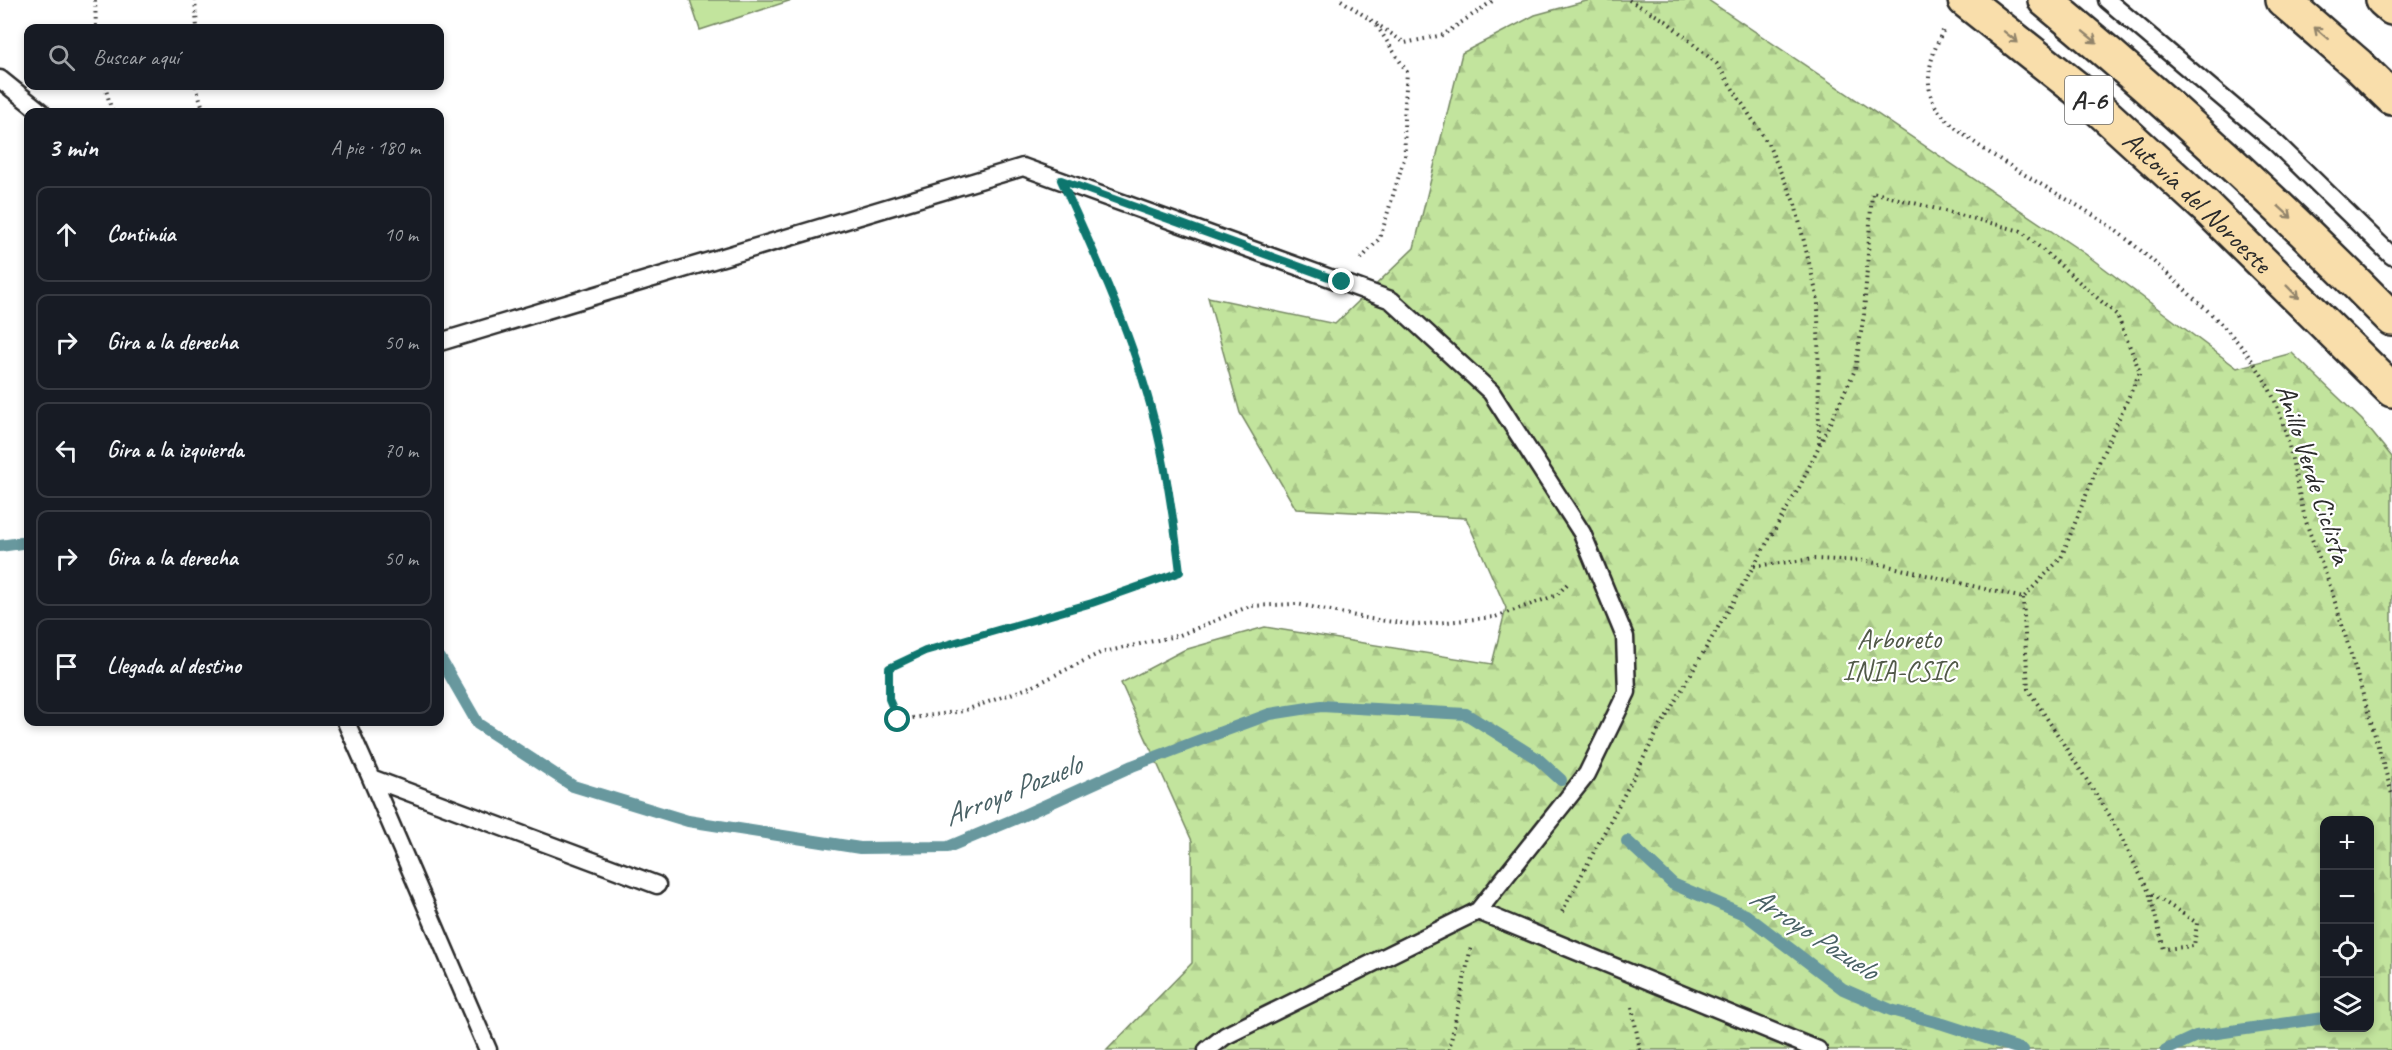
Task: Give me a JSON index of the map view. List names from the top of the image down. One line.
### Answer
{"streets":{"highway":["A-6","Autovía del Noroeste"],"path":["Anillo Verde Ciclista"]},"crossings":[["Autovía del Noroeste","Anillo Verde Ciclista"]],"one_way":["Autovía del Noroeste"],"water":["Arroyo Pozuelo"],"parks":["Arboreto INIA-CSIC"],"page":{"search":"Buscar aquí","heading":["3 min","A pie · 180 m"],"list":[["Continúa","10 m"],["Gira a la derecha","50 m"],["Gira a la izquierda","70 m"],["Gira a la derecha","50 m"],"Llegada al destino"],"map_buttons":["+","−"]}}
